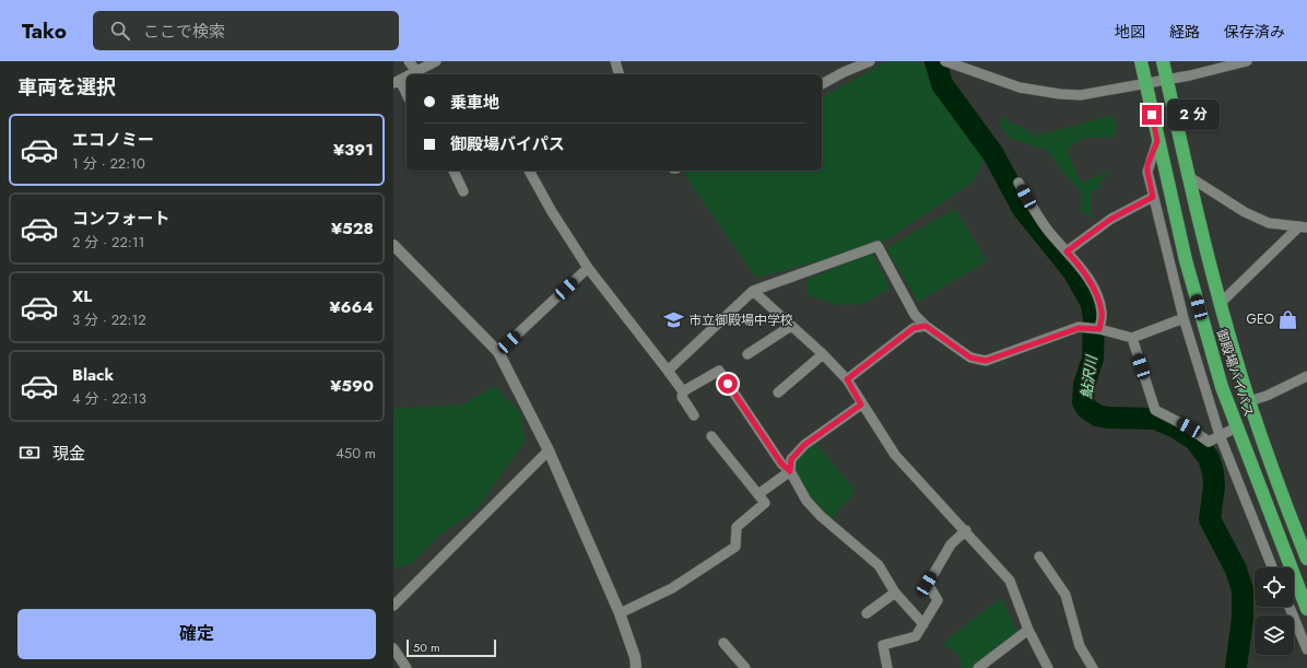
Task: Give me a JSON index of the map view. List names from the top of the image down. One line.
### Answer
{"streets":{"highway":["御殿場バイパス"]},"water":["鮎沢川"],"places":{"shop":["GEO"],"school or university":["市立御殿場中学校"]},"scale_bar":"50 m","page":{"header":"Tako","search":"ここで検索","nav":["地図","経路","保存済み"],"heading":"車両を選択","banner":["乗車地","御殿場バイパス"],"bubble":"2 分","list":[{"name":"エコノミー","note":"1 分 · 22:10","value":"¥391"},{"name":"コンフォート","note":"2 分 · 22:11","value":"¥528"},{"name":"XL","note":"3 分 · 22:12","value":"¥664"},{"name":"Black","note":"4 分 · 22:13","value":"¥590"}],"pay":["現金","450 m"],"buttons":"確定","scale":"50 m"}}
